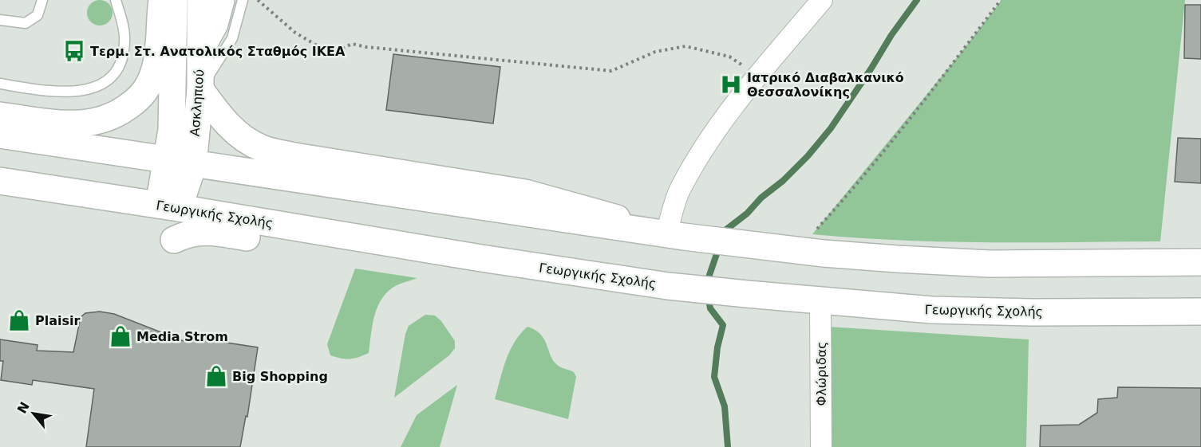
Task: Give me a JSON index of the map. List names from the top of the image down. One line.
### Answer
{"streets":{"main road":["Ασκληπιού","Γεωργικής Σχολής"],"street":["Φλώριδας"]},"crossings":[["Ασκληπιού","Γεωργικής Σχολής"],["Γεωργικής Σχολής","Φλώριδας"]],"places":{"bus stop":["Τερμ. Στ. Ανατολικός Σταθμός ΙΚΕΑ"],"hospital":["Ιατρικό Διαβαλκανικό Θεσσαλονίκης"],"shop":["Plaisir","Media Strom","Big Shopping"]},"north":"top left"}
